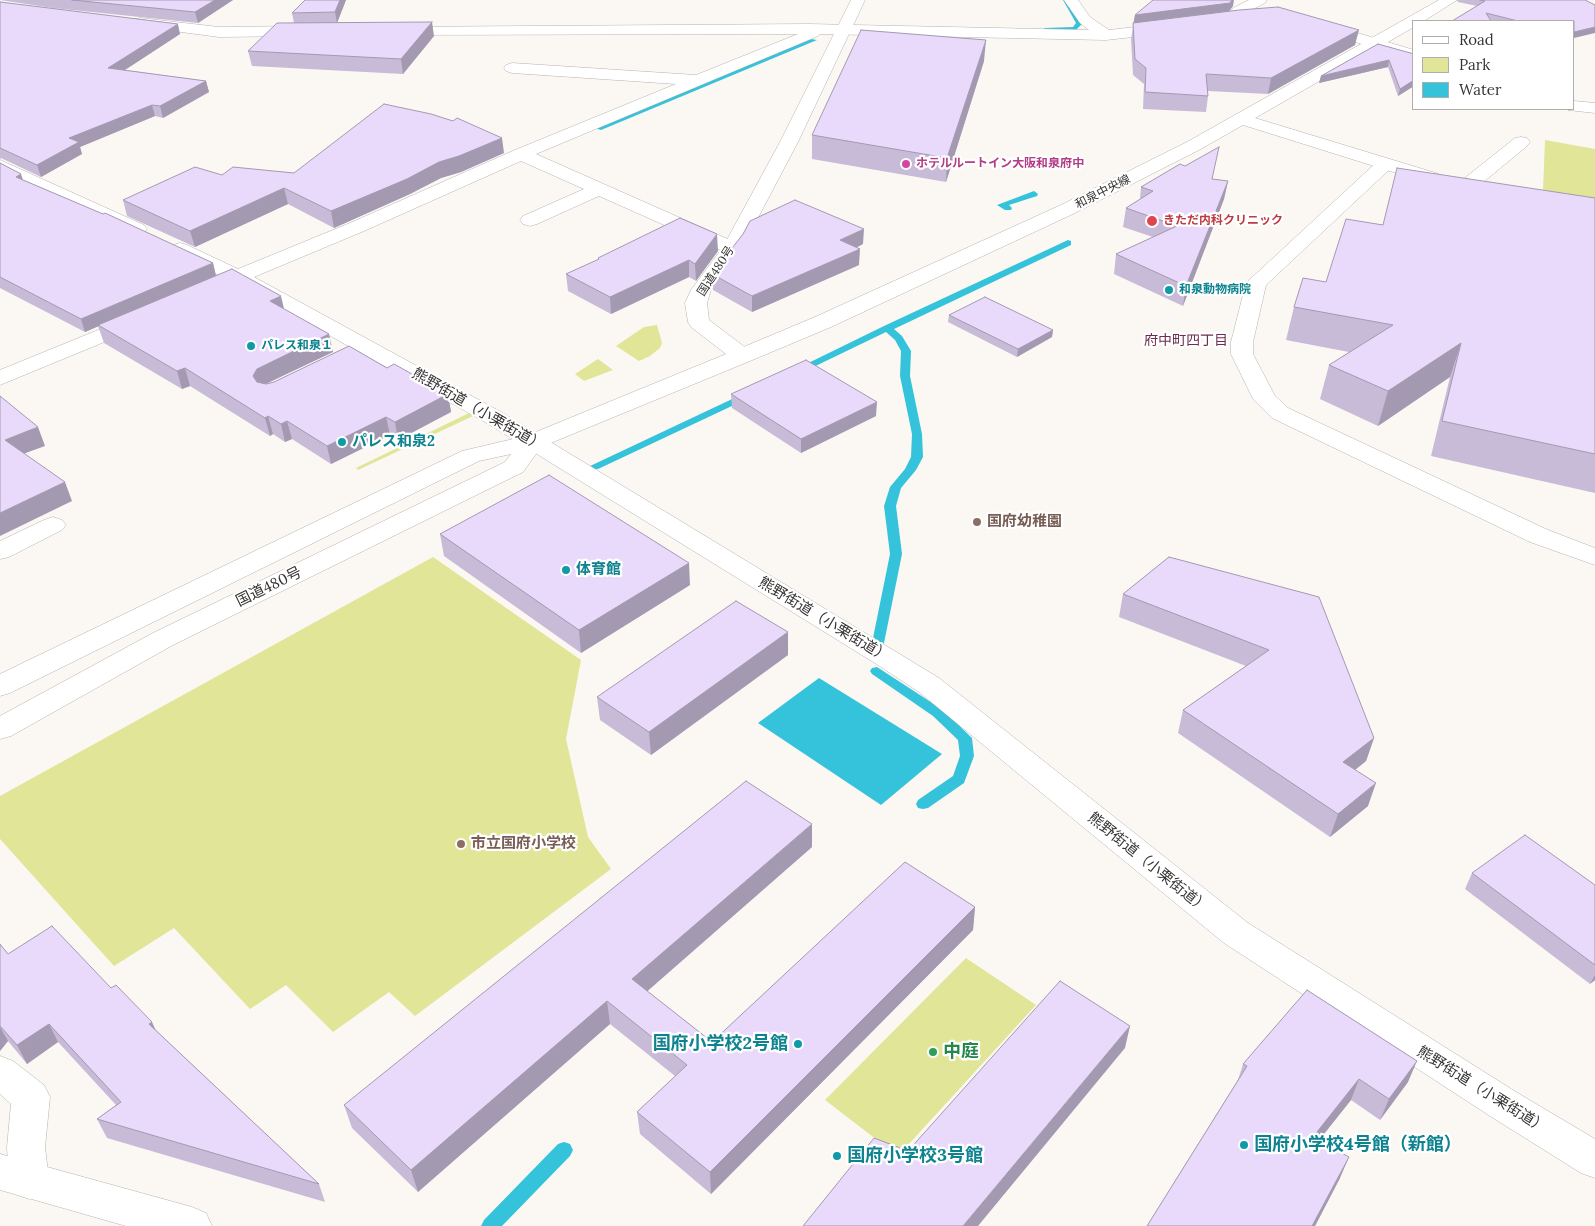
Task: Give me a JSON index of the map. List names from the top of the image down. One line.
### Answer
{"streets":{"main road":["和泉中央線","国道480号","熊野街道（小栗街道）"]},"crossings":[["和泉中央線","国道480号"],["国道480号","熊野街道（小栗街道）"]],"districts":["府中町四丁目"],"places":["ホテルルートイン大阪和泉府中","きただ内科クリニック","和泉動物病院","パレス和泉１","パレス和泉2","国府幼稚園","体育館","市立国府小学校","国府小学校2号館","中庭","国府小学校4号館（新館）","国府小学校3号館"],"legend":["Road","Park","Water"]}
